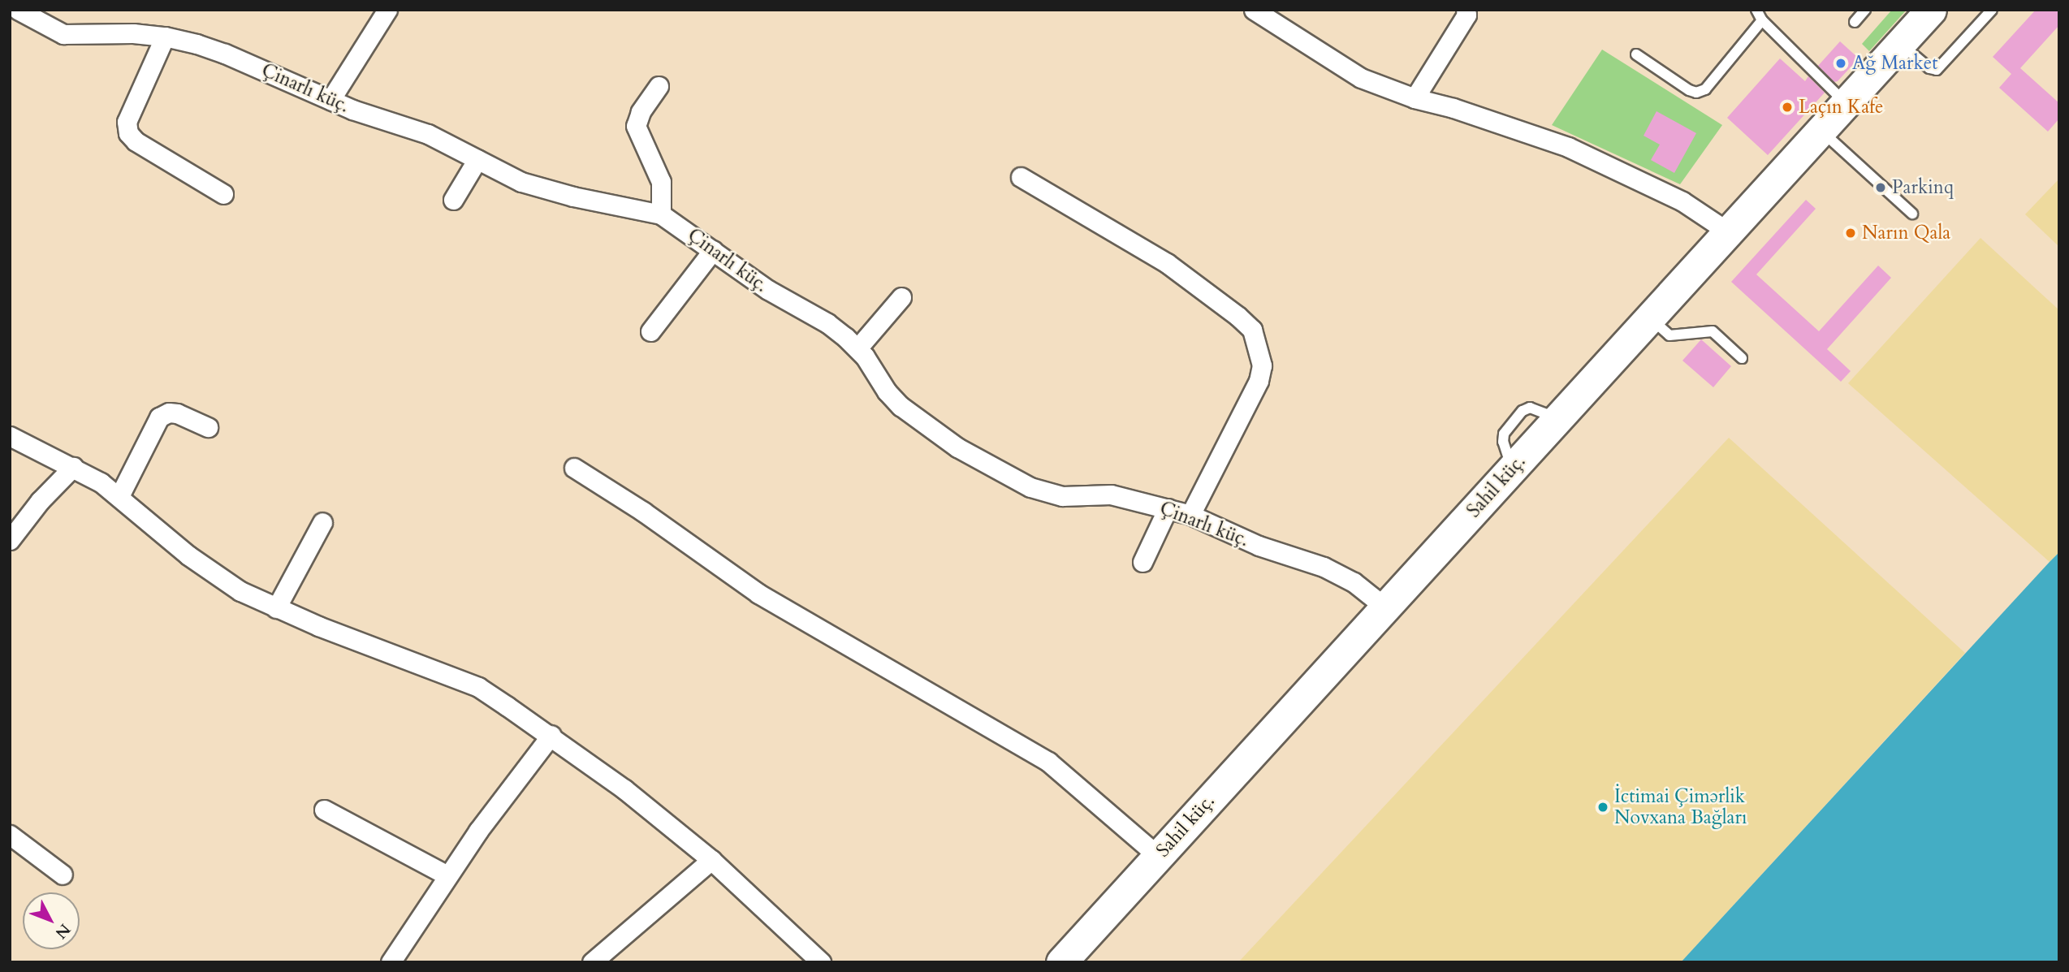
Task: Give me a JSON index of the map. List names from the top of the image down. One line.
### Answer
{"streets":{"main road":["Sahil küç."],"street":["Çinarlı küç."]},"crossings":[["Çinarlı küç.","Sahil küç."]],"places":["Ağ Market","Laçın Kafe","Parkinq","Narın Qala","İctimai Çimərlik Novxana Bağları"],"north":"bottom right"}
